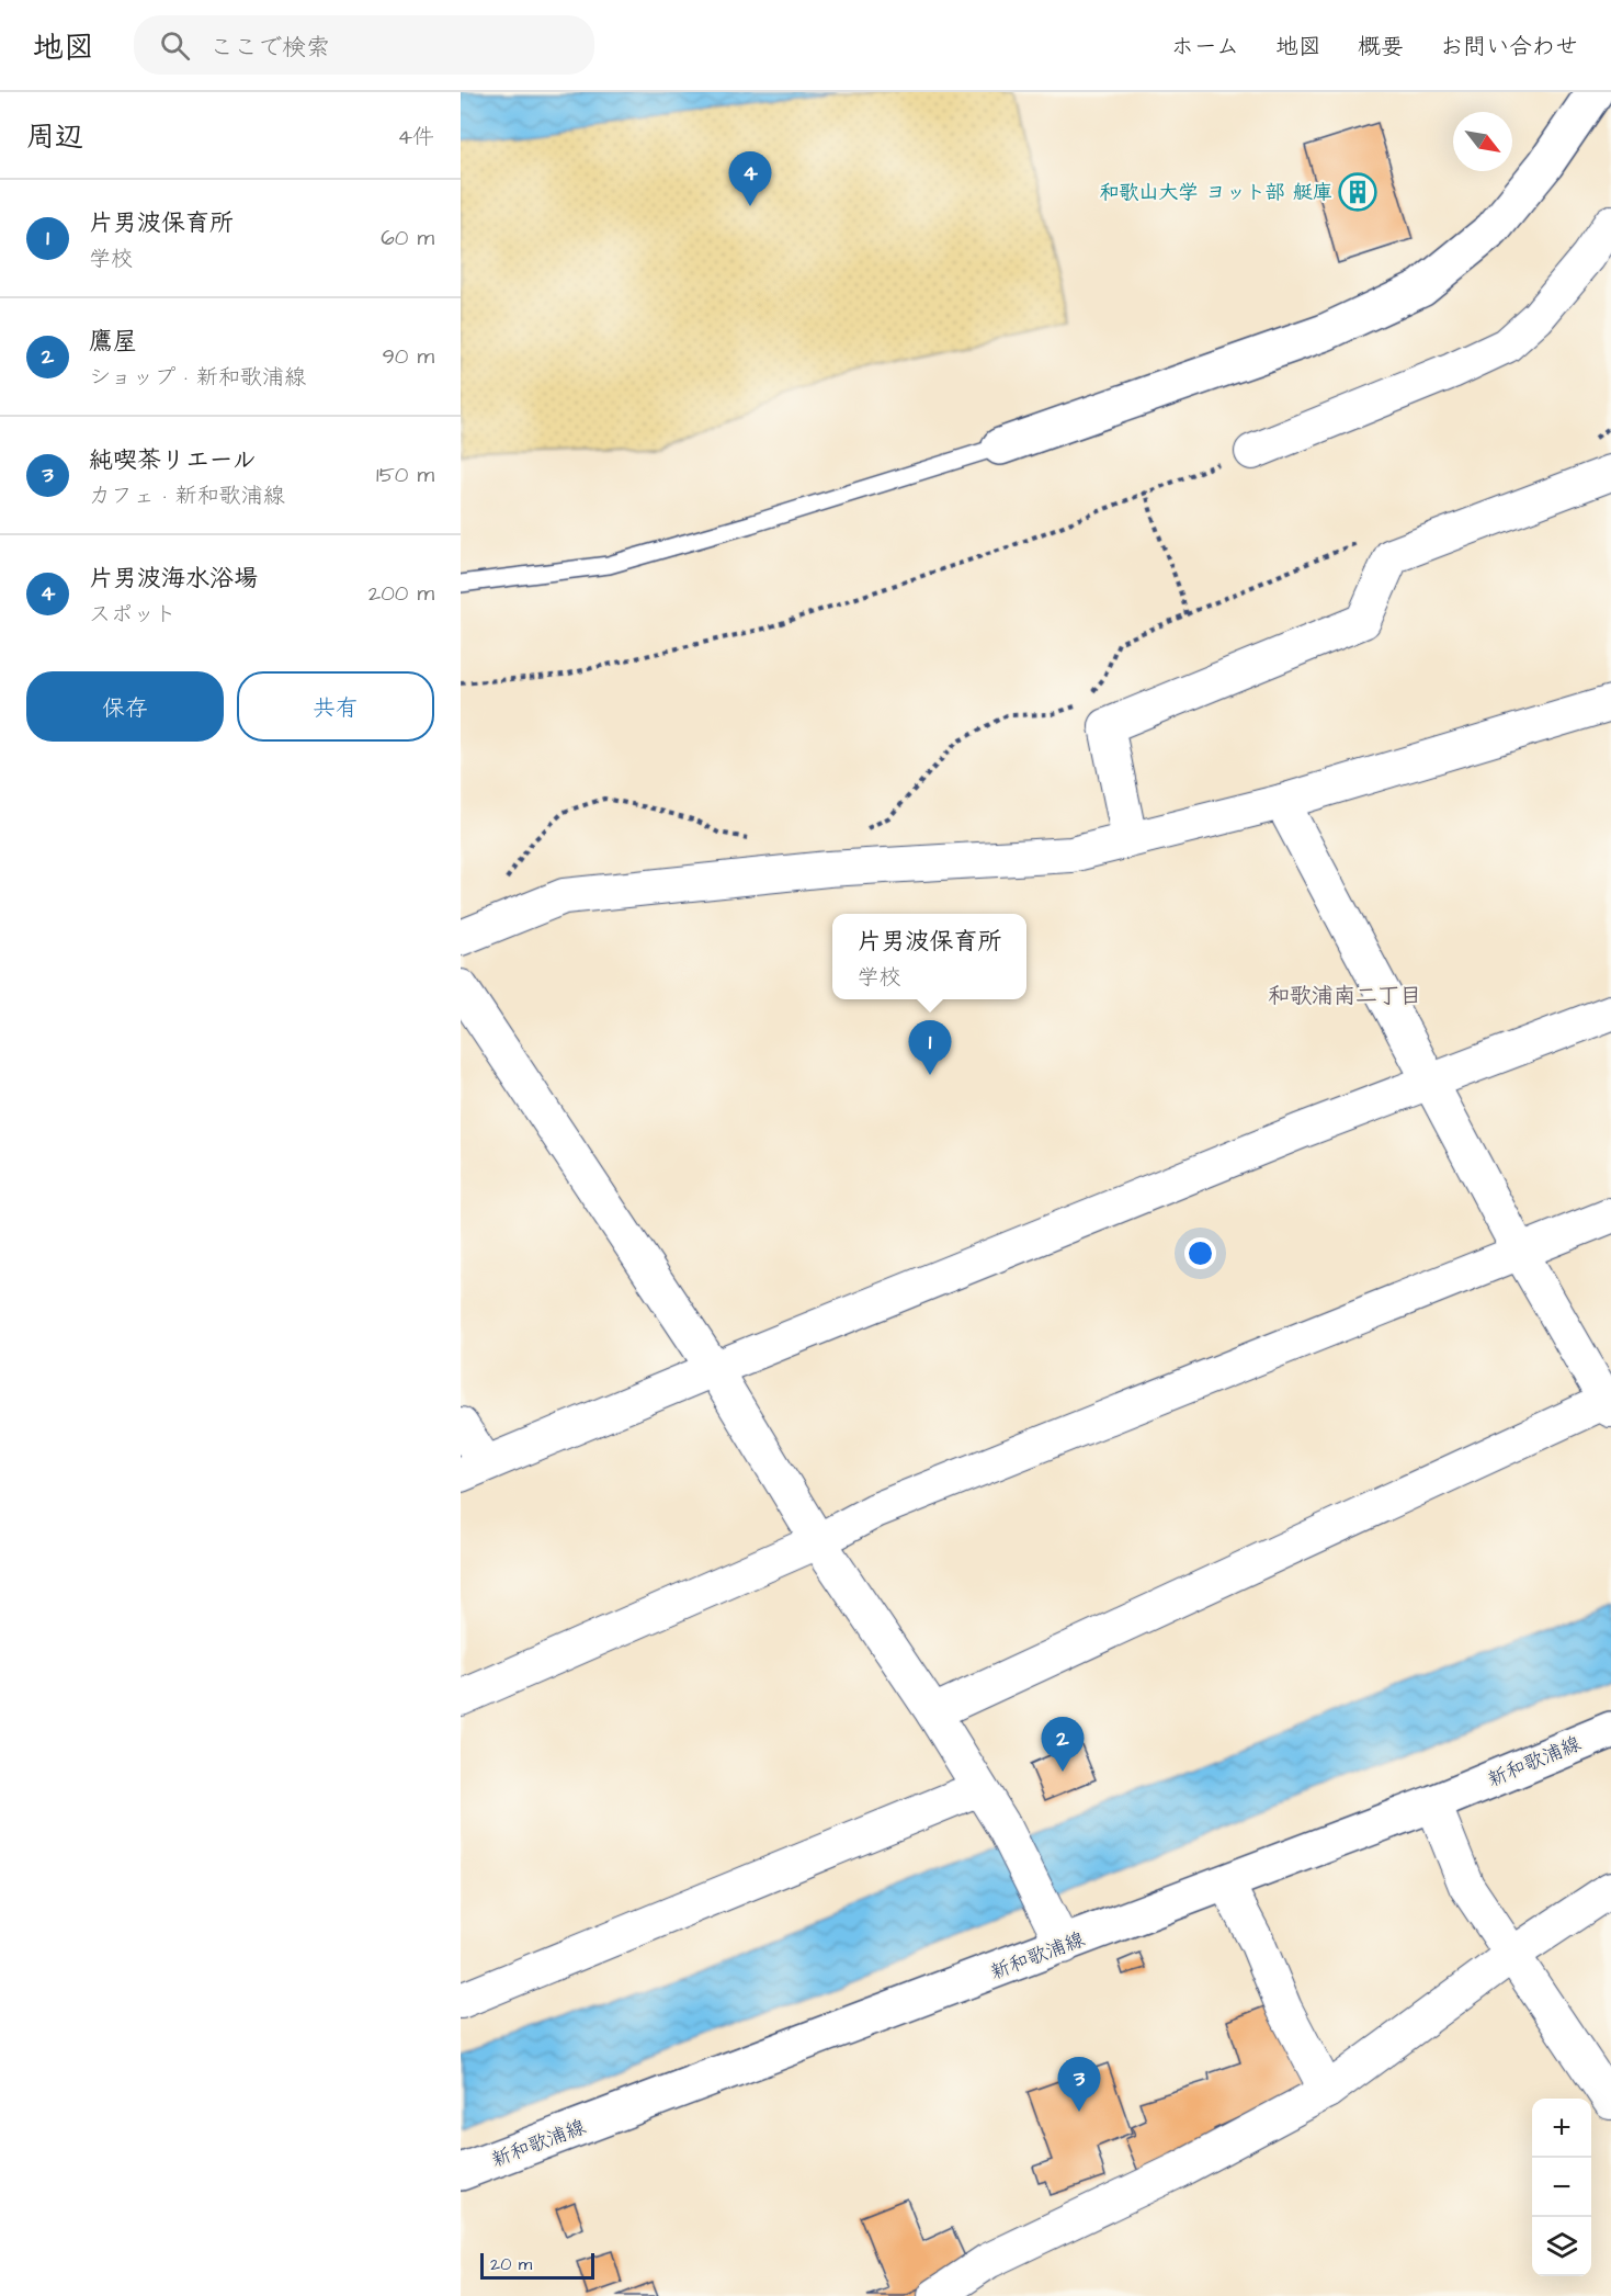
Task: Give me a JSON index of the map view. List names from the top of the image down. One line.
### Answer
{"streets":{"main road":["新和歌浦線"]},"districts":["和歌浦南二丁目"],"places":{"building":["和歌山大学 ヨット部 艇庫"]},"scale_bar":"20 m","north":"bottom right","page":{"header":"地図","search":"ここで検索","nav":["ホーム","地図","概要","お問い合わせ"],"heading":["周辺","4件"],"pins":["4","1","2","3"],"list":[{"mark":"1","name":"片男波保育所","note":"学校","value":"60 m"},{"mark":"2","name":"鷹屋","note":"ショップ · 新和歌浦線","value":"90 m"},{"mark":"3","name":"純喫茶リエール","note":"カフェ · 新和歌浦線","value":"150 m"},{"mark":"4","name":"片男波海水浴場","note":"スポット","value":"200 m"}],"buttons":["保存","共有"],"popup":["片男波保育所","学校"],"map_buttons":["+","−"],"scale":"20 m"}}
